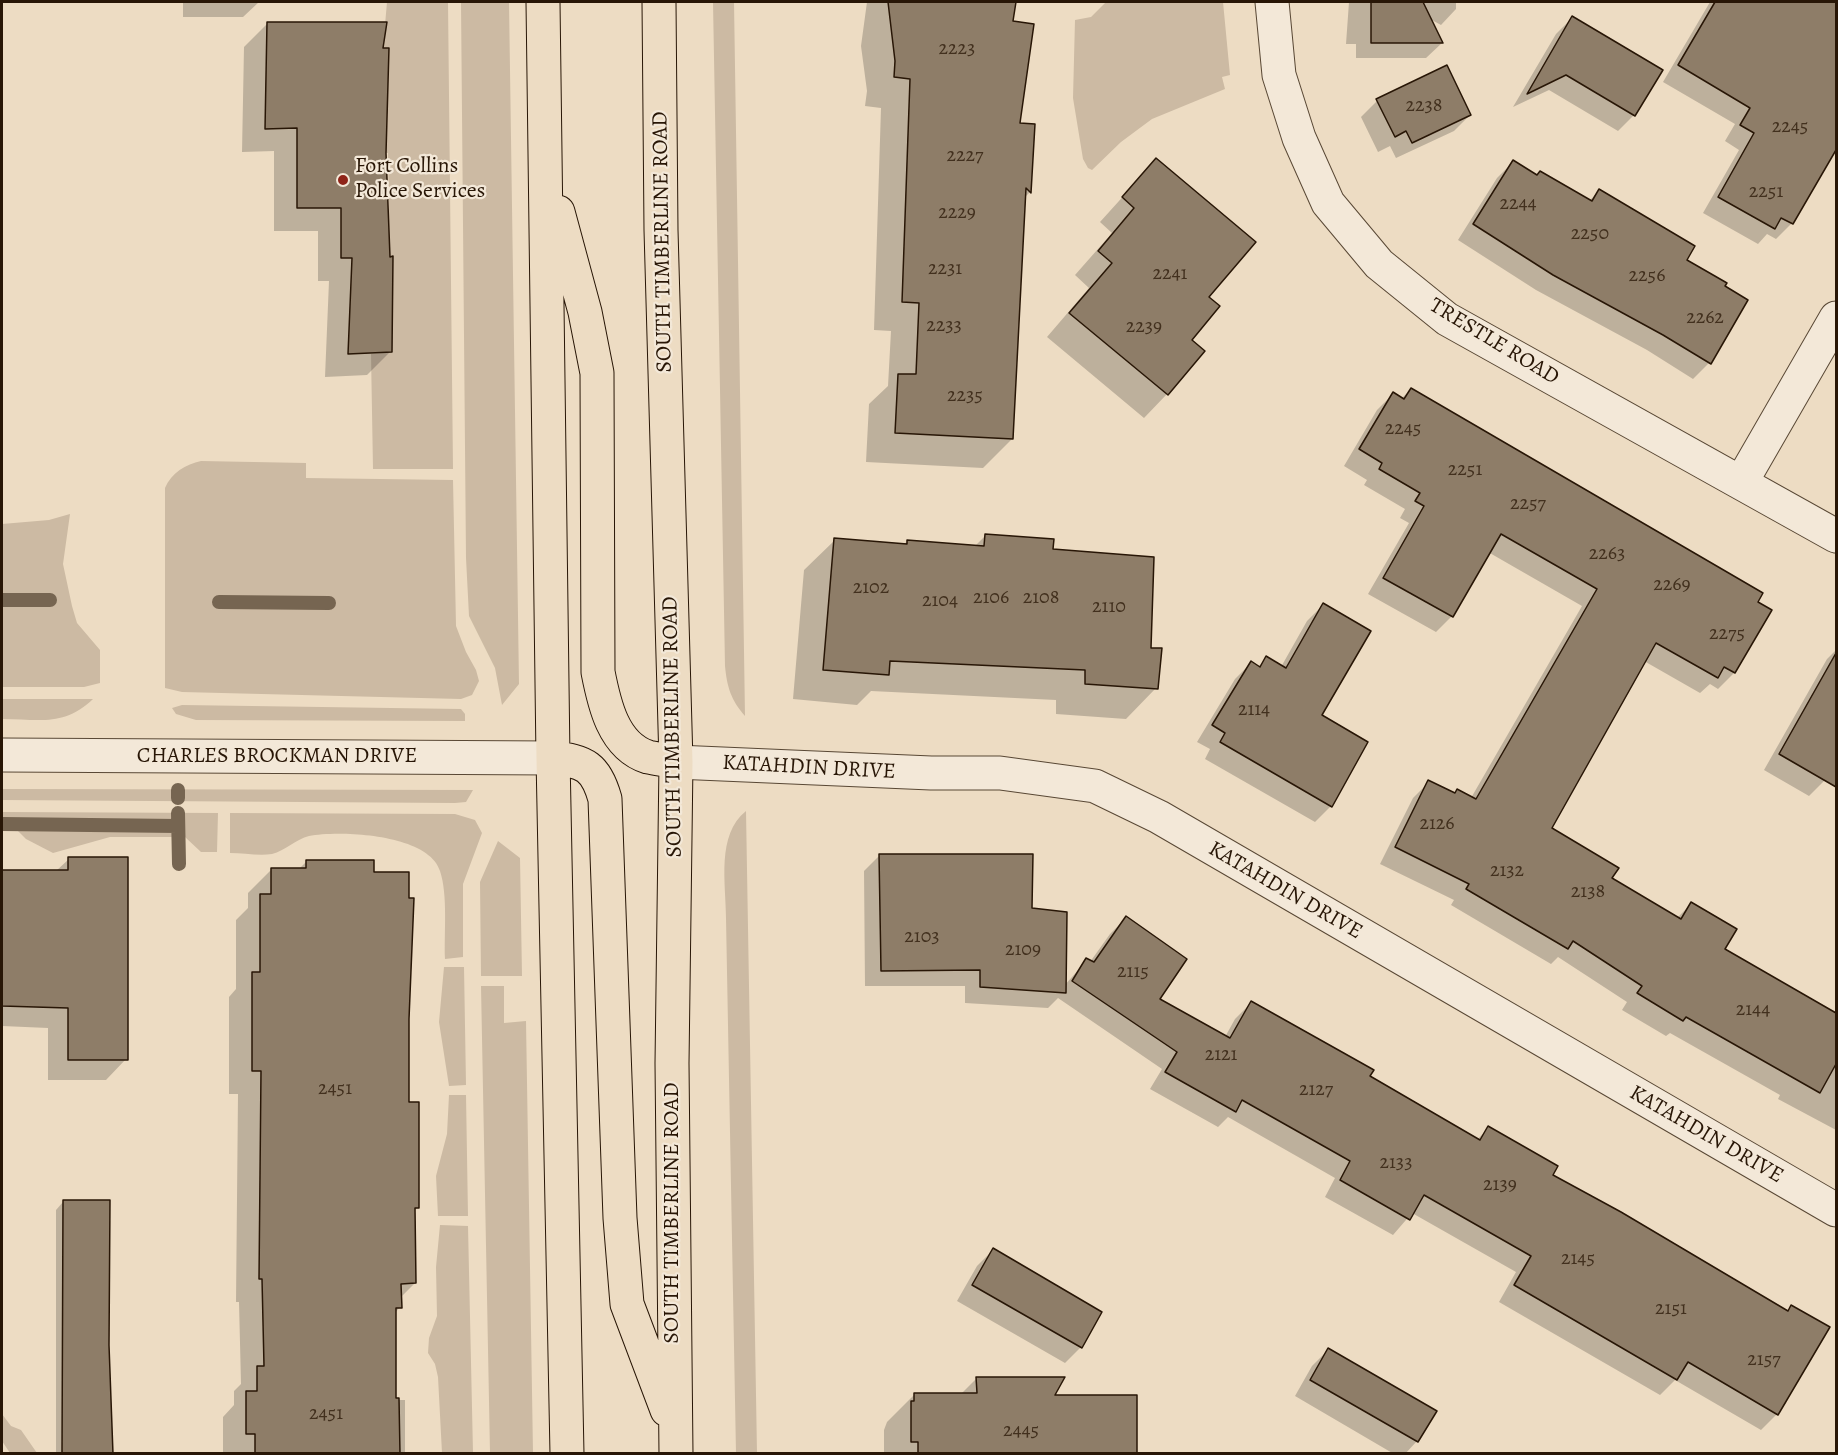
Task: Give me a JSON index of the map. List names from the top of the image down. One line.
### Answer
{"streets":{"main road":["SOUTH TIMBERLINE ROAD"],"street":["TRESTLE ROAD","CHARLES BROCKMAN DRIVE","KATAHDIN DRIVE"]},"crossings":[["SOUTH TIMBERLINE ROAD","KATAHDIN DRIVE"]],"places":["Fort Collins Police Services"],"house_numbers":["2223","2238","2245","2227","2251","2244","2229","2250","2231","2241","2256","2262","2233","2239","2235","2245","2251","2257","2263","2269","2102","2106","2108","2104","2110","2275","2114","2126","2132","2138","2103","2109","2115","2144","2121","2451","2127","2133","2139","2145","2151","2157","2451","2445"]}
